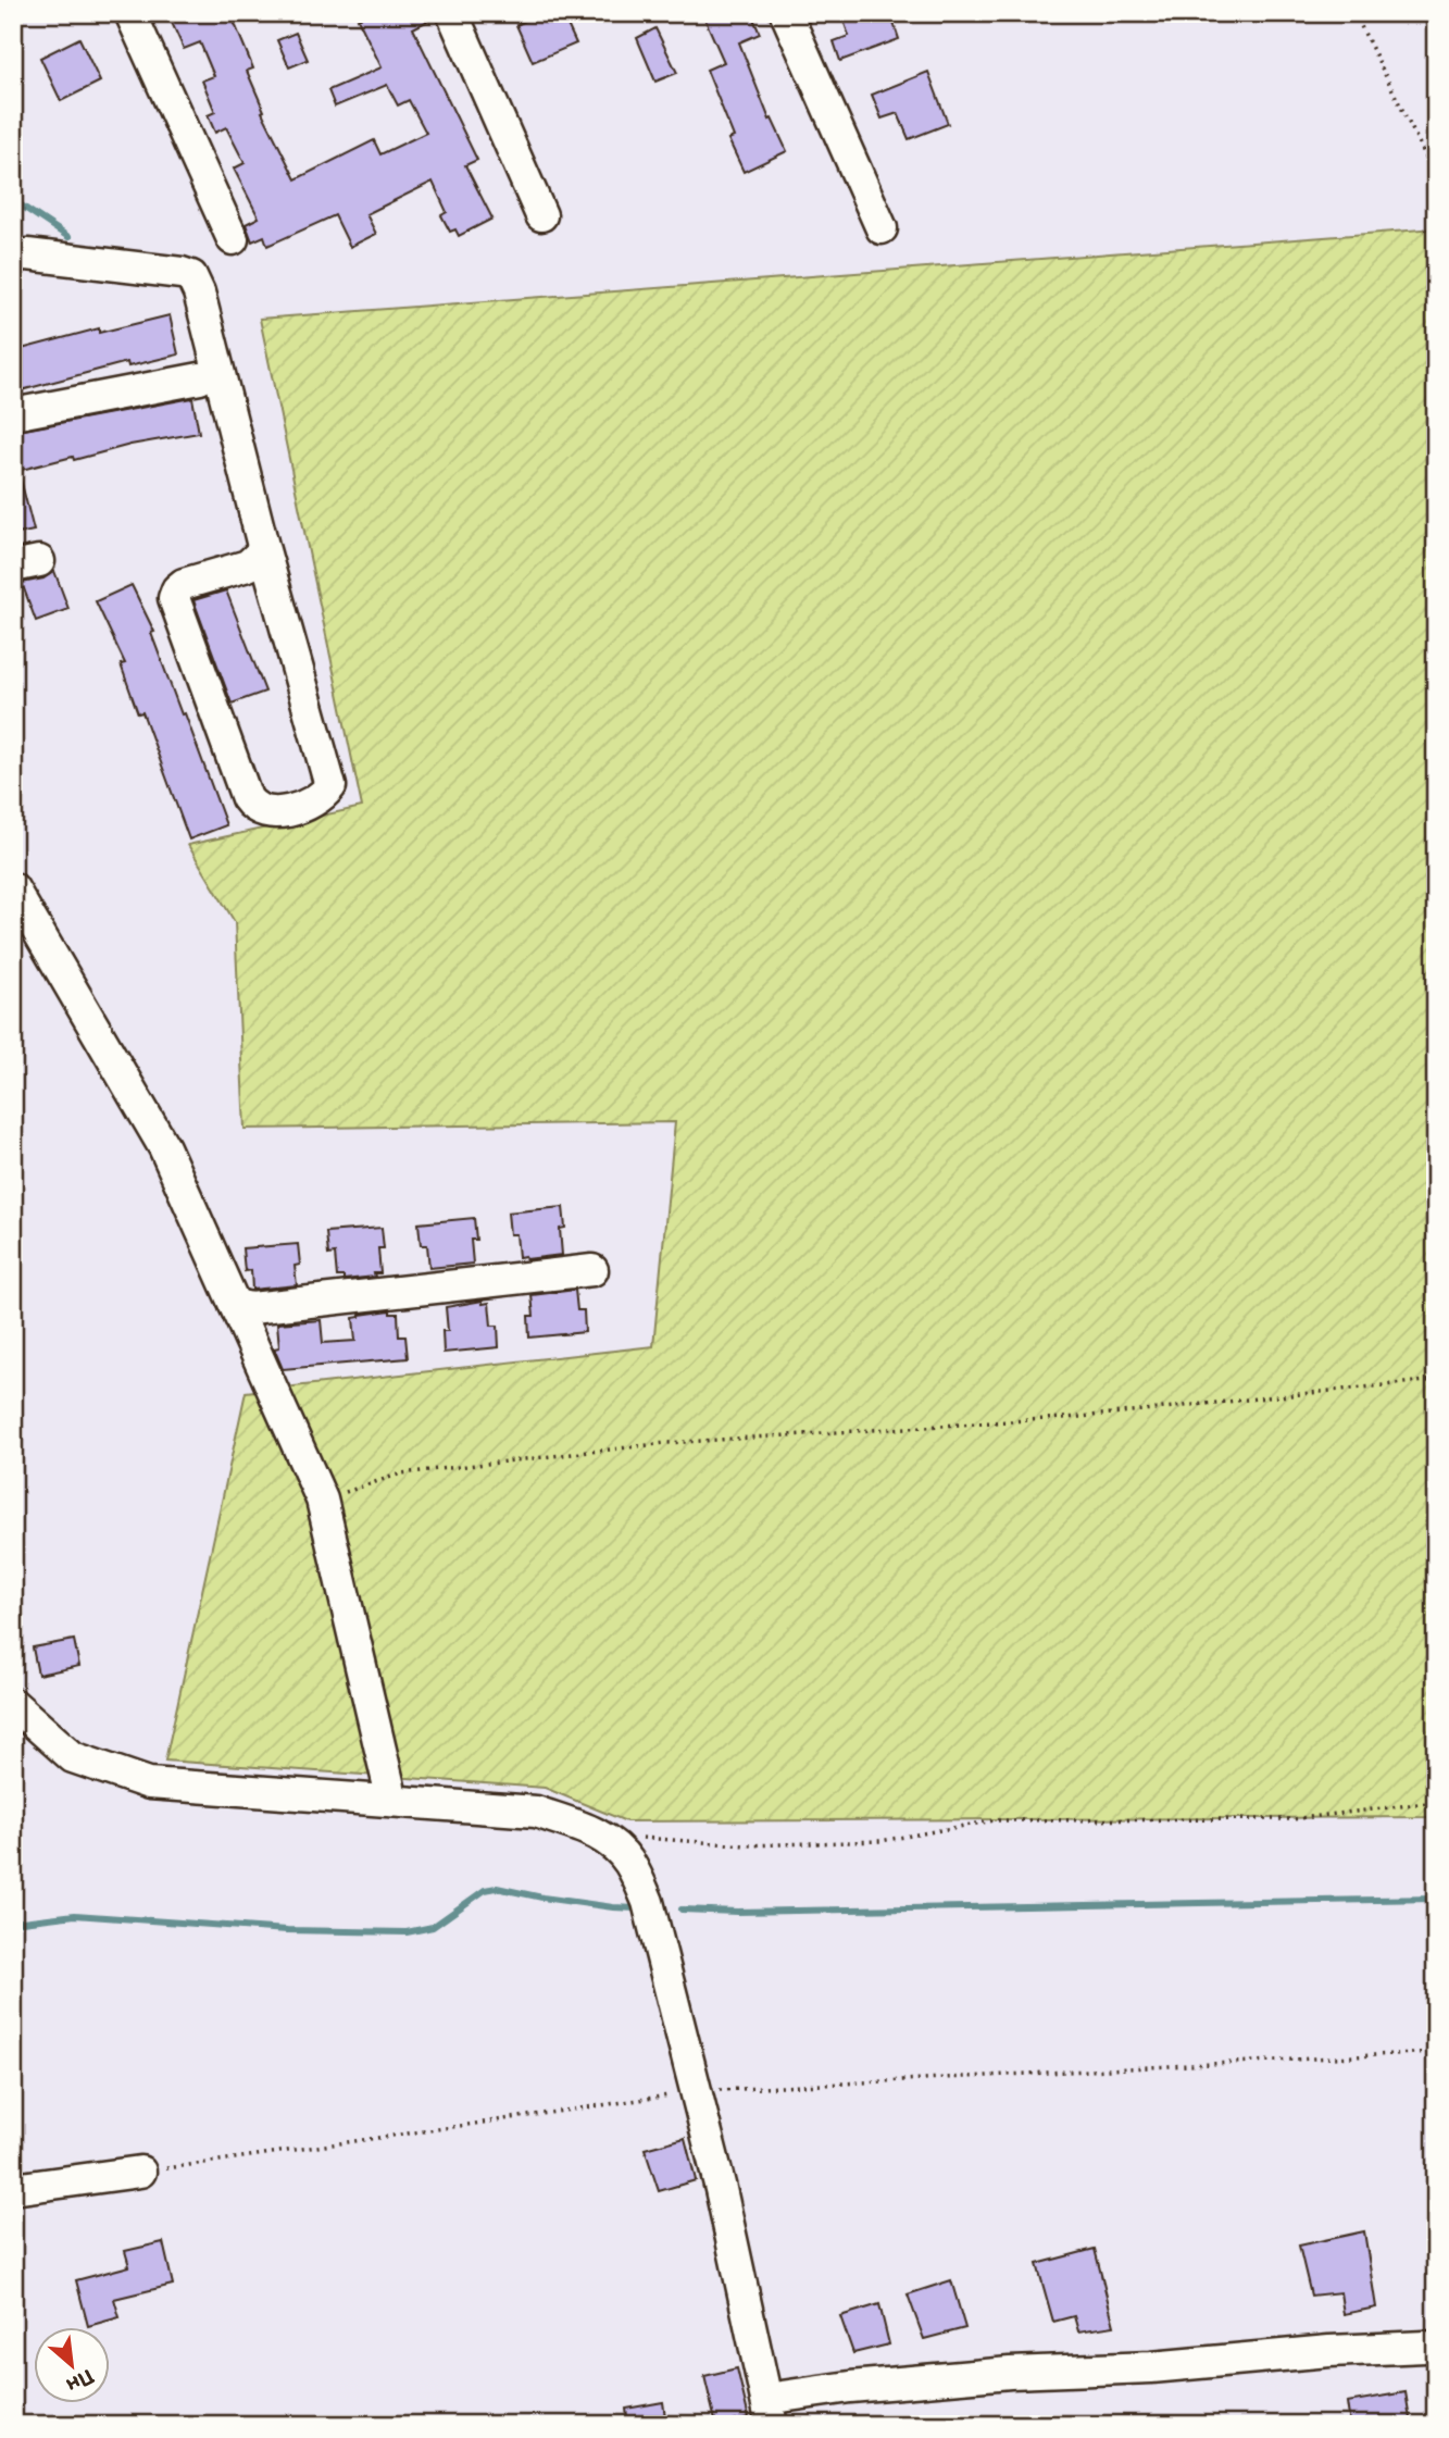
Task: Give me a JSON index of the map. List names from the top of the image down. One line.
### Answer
{"north":"bottom right"}
